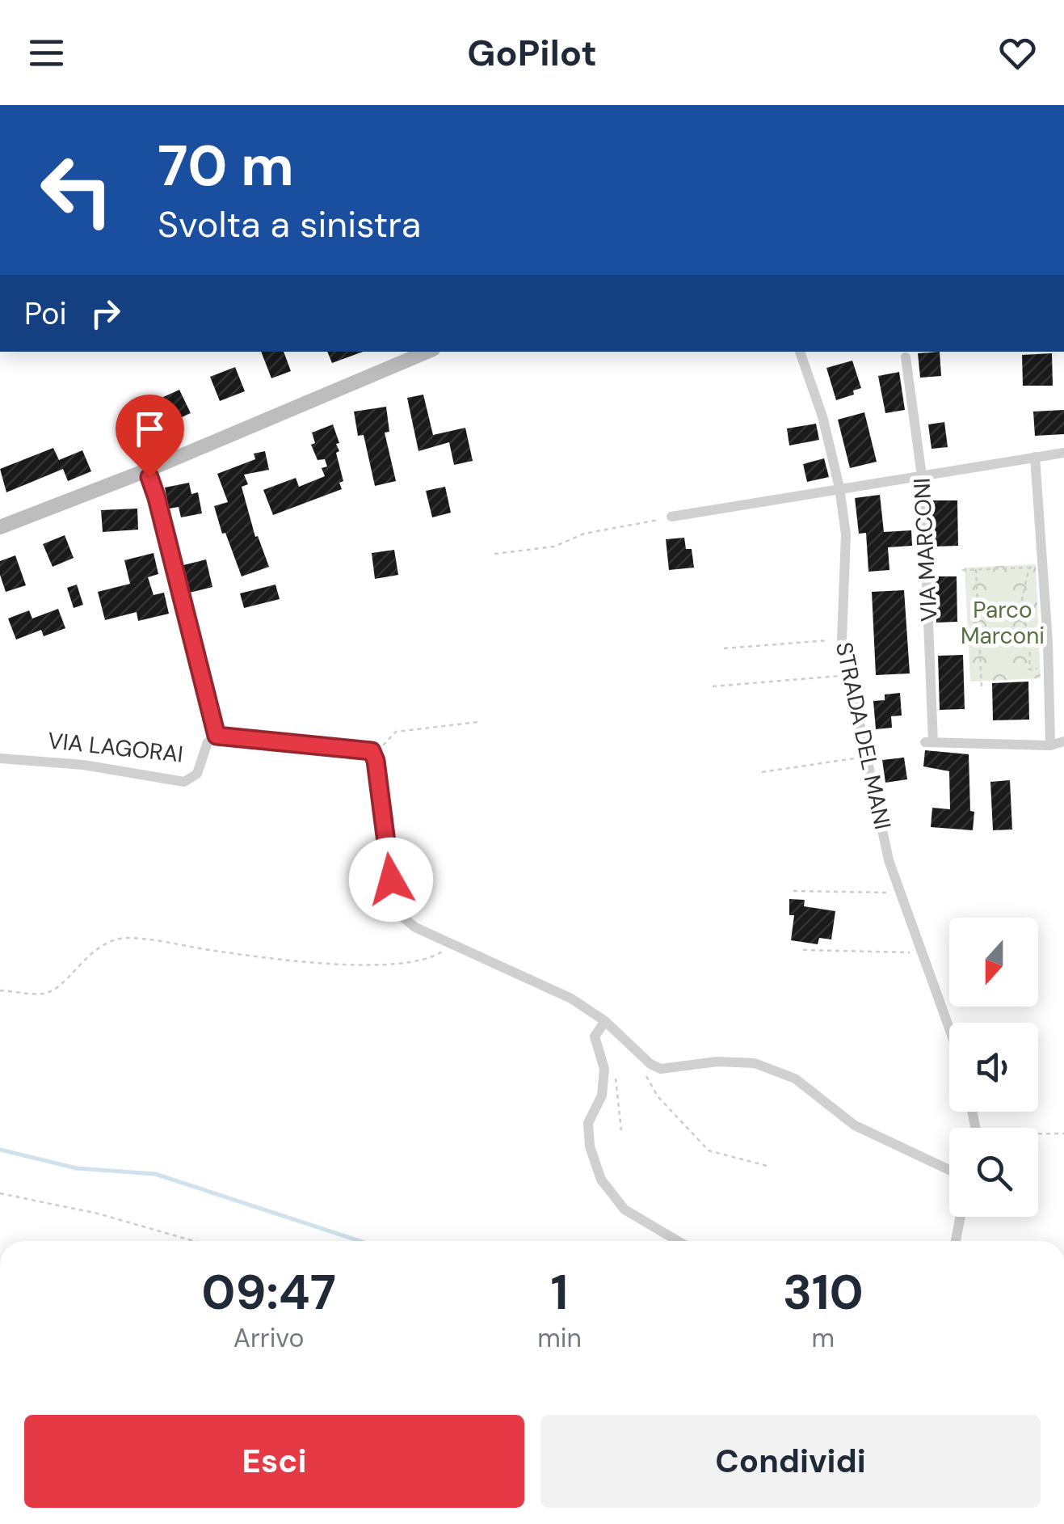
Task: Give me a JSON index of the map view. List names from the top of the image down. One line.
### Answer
{"streets":{"street":["VIA MARCONI","STRADA DEL MANI","VIA LAGORAI"]},"parks":["Parco Marconi"],"north":"bottom","page":{"header":"GoPilot","turn":["70 m","Svolta a sinistra"],"then":"Poi","eta":["09:47","Arrivo","1","min","310","m"],"buttons":["Esci","Condividi"]}}
